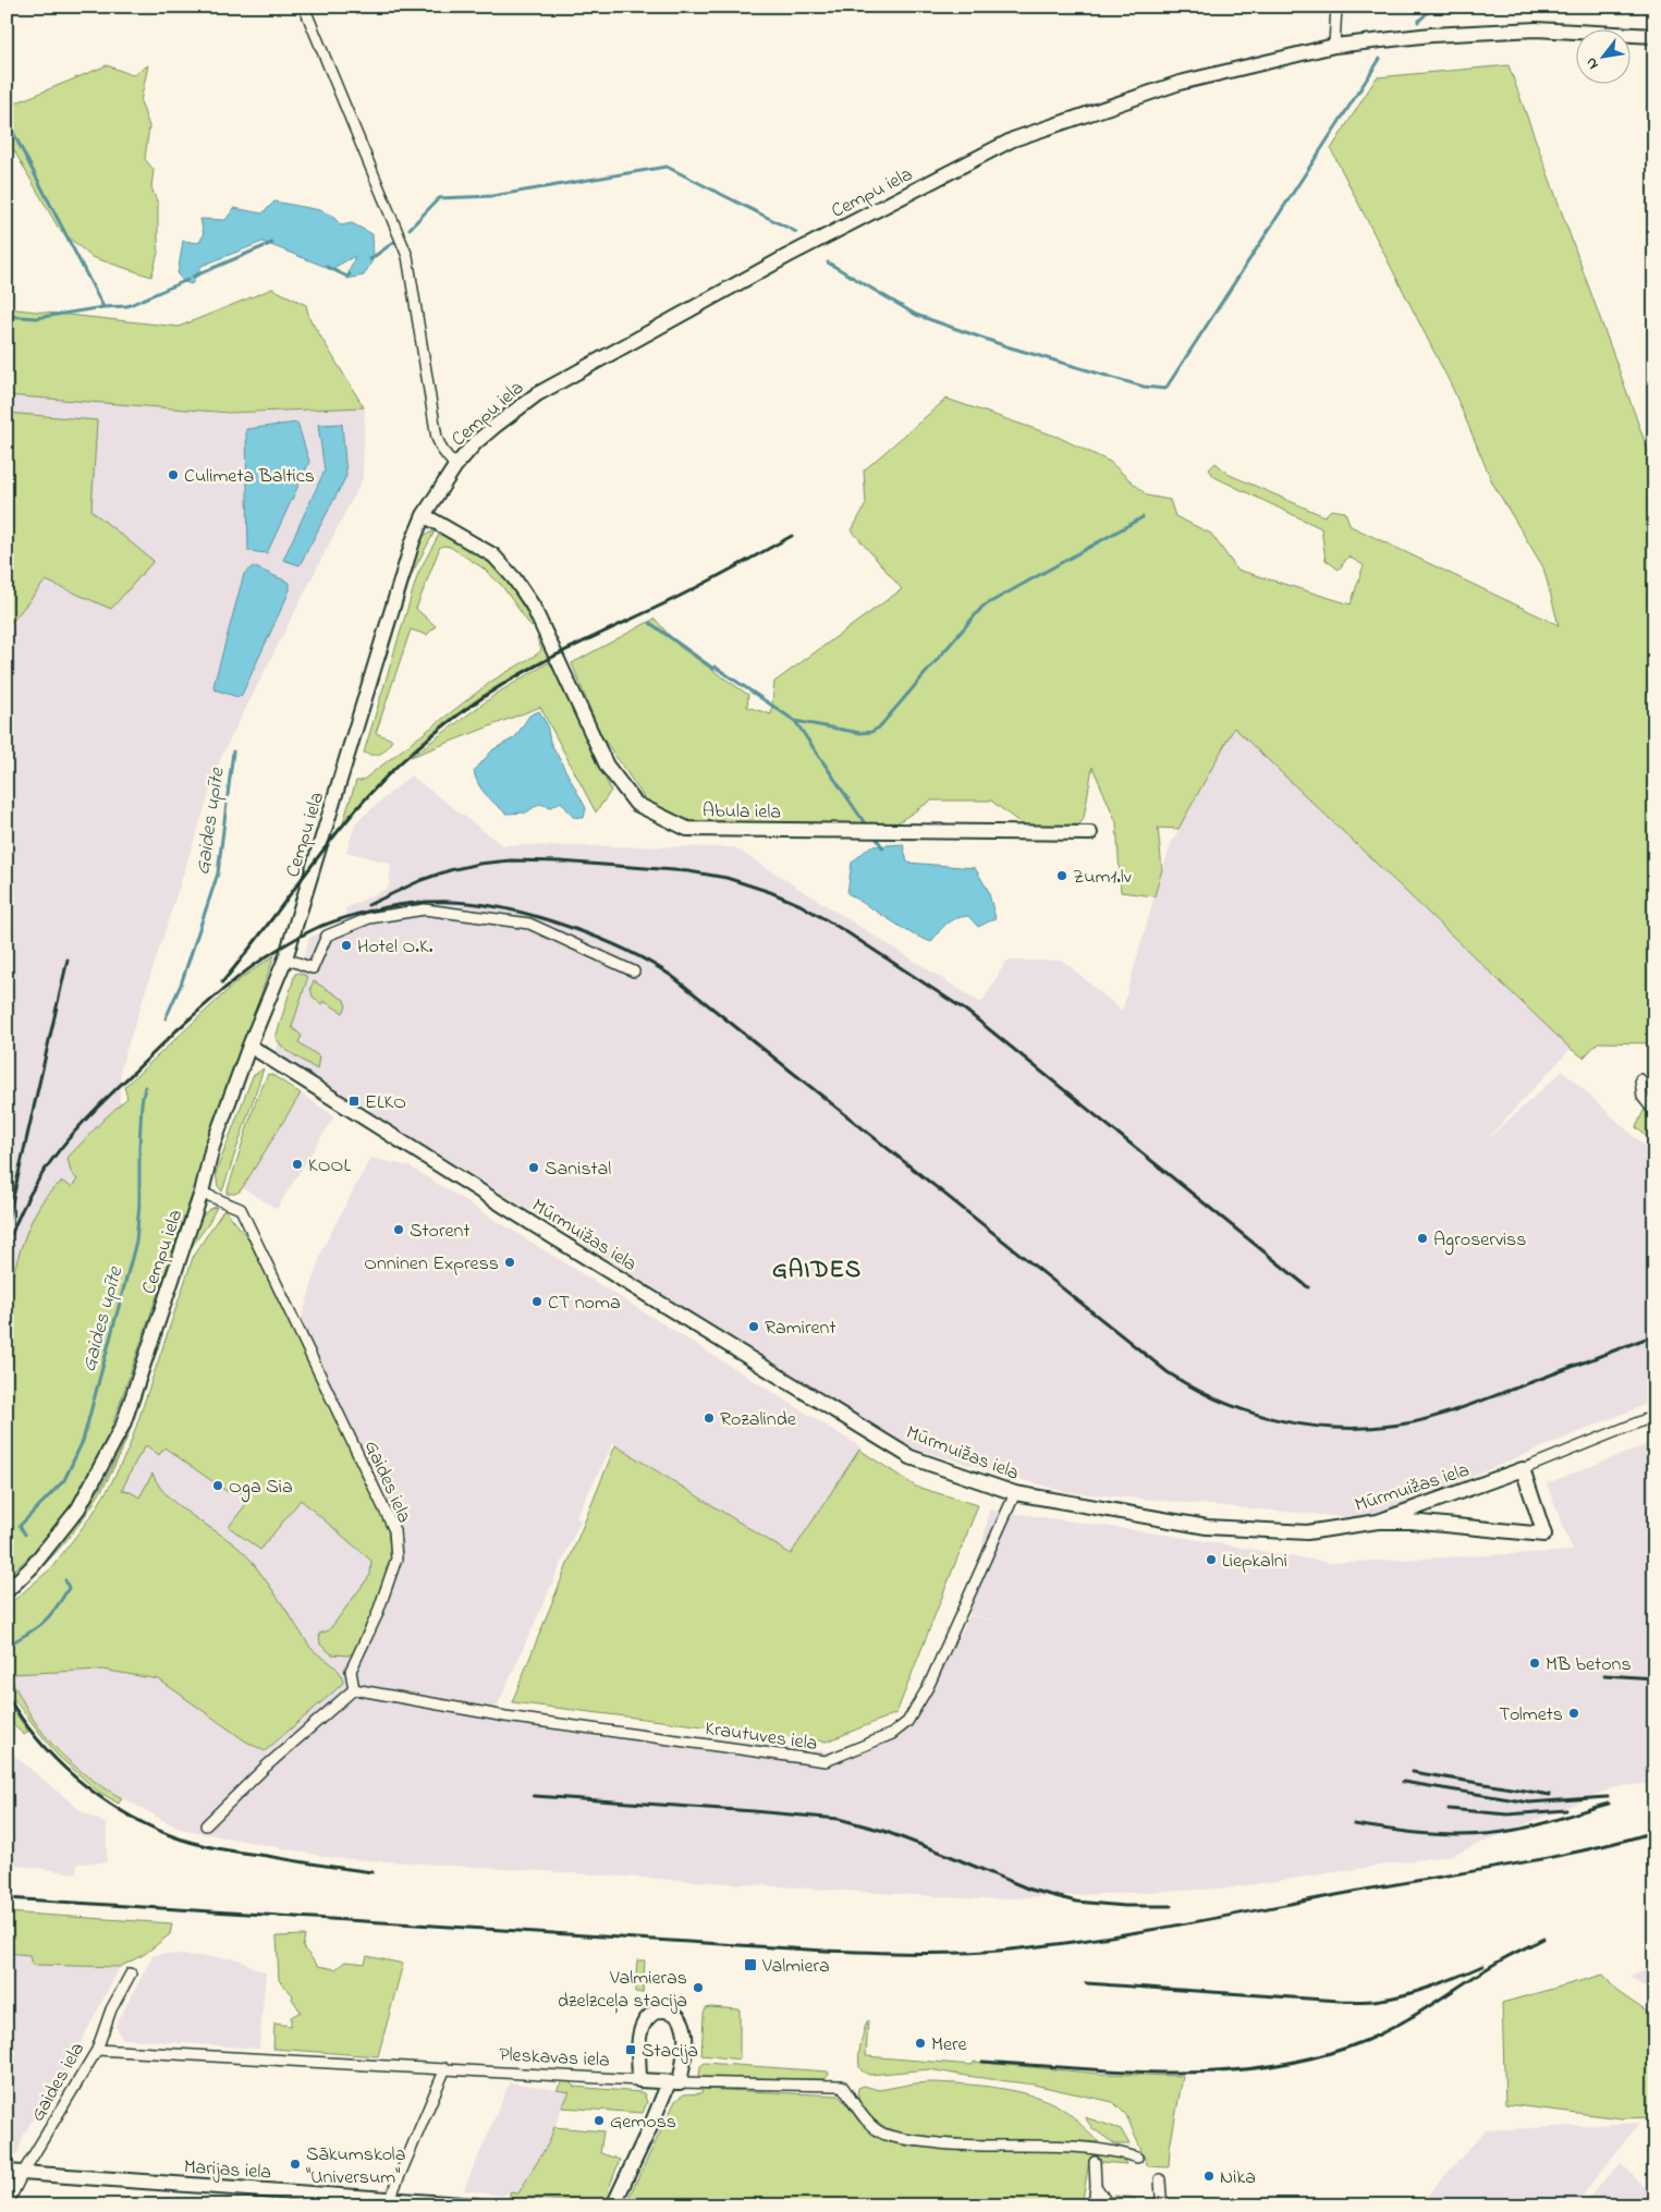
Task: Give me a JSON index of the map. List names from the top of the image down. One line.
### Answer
{"streets":{"street":["Cempu iela","Abula iela","Mūrmuižas iela","Gaides iela","Krautuves iela","Pleskavas iela","Marijas iela"]},"crossings":[["Cempu iela","Abula iela"],["Cempu iela","Mūrmuižas iela"],["Cempu iela","Gaides iela"],["Mūrmuižas iela","Krautuves iela"],["Gaides iela","Krautuves iela"],["Gaides iela","Pleskavas iela"],["Gaides iela","Marijas iela"]],"districts":["GAIDES"],"water":["Gaides upīte"],"places":{"other":["Culimeta Baltics","Zum1.lv","Hotel O.K.","KOOL","Sanistal","Storent","Agroserviss","Onninen Express","CT noma","Ramirent","Rozalinde","Oga Sia","Liepkalni","MB betons","Tolmets","Valmieras dzelzceļa stacija","Mere","Gemoss","Sākumskola \"Universum\"","Nika"],"transit":["ELKO","Valmiera","Stacija"]},"north":"bottom left"}
